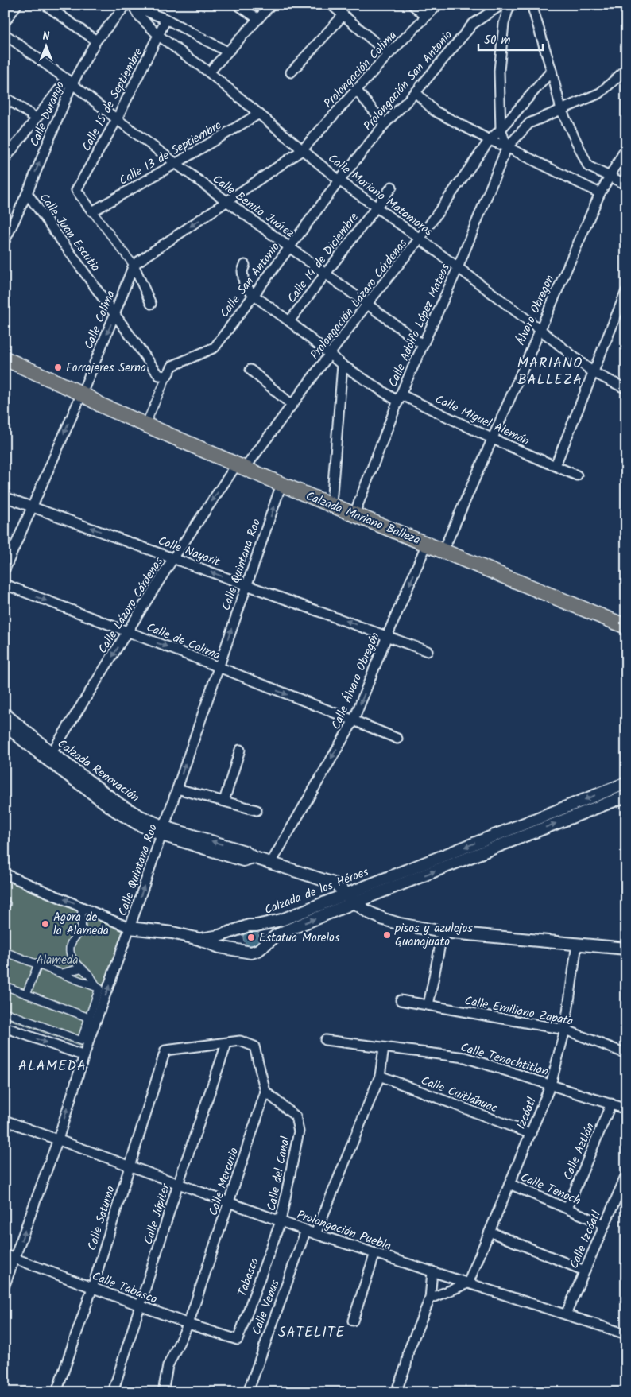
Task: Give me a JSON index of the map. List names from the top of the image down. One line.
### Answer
{"streets":{"main road":["Calzada Mariano Balleza"],"street":["Prolongación Colima","Prolongación San Antonio","Calle 15 de Septiembre","Calle Durango","Calle 13 de Septiembre","Calle Mariano Matamoros","Calle Benito Juárez","Calle Juan Escutia","Calle 14 de Diciembre","Calle San Antonio","Prolongación Lázaro Cárdenas","Álvaro Obregon","Calle Colima","Calle Adolfo López Mateos","Calle Miguel Alemán","Calle Nayarit","Calle Quintana Roo","Calle Lázaro Cárdenas","Calle de Colima","Calle Álvaro Obregón","Calzada Renovación","Calzada de los Héroes","Calle Emiliano Zapata","Calle Tenochtitlan","Calle Cuitláhuac","Izcóatl","Calle Aztlán","Calle del Canal","Calle Mercurio","Calle Tenoch","Calle Júpiter","Calle Saturno","Prolongación Puebla","Calle Izcóatl","Tabasco","Calle Tabasco","Calle Venus"]},"crossings":[["Prolongación Colima","Calle Mariano Matamoros"],["Prolongación San Antonio","Calle Mariano Matamoros"],["Prolongación San Antonio","Calle San Antonio"],["Calle 15 de Septiembre","Calle 13 de Septiembre"],["Calle 15 de Septiembre","Calle Mariano Matamoros"],["Calle 15 de Septiembre","Calle Benito Juárez"],["Calle Durango","Calle Mariano Matamoros"],["Calle Durango","Calle Benito Juárez"],["Calle Durango","Calle Juan Escutia"],["Calle 13 de Septiembre","Calle Mariano Matamoros"],["Calle 13 de Septiembre","Calle Benito Juárez"],["Calle Mariano Matamoros","Calle 14 de Diciembre"],["Calle Mariano Matamoros","Calle San Antonio"],["Calle Mariano Matamoros","Prolongación Lázaro Cárdenas"],["Calle Mariano Matamoros","Álvaro Obregon"],["Calle Mariano Matamoros","Calle Adolfo López Mateos"],["Calle Benito Juárez","Calle 14 de Diciembre"],["Calle Benito Juárez","Calle San Antonio"],["Calle Benito Juárez","Prolongación Lázaro Cárdenas"],["Calle Benito Juárez","Calle Adolfo López Mateos"],["Calle Juan Escutia","Calle San Antonio"],["Calle Juan Escutia","Calle Colima"],["Calle 14 de Diciembre","Calle Miguel Alemán"],["Calle San Antonio","Calle Miguel Alemán"],["Prolongación Lázaro Cárdenas","Calle Miguel Alemán"],["Prolongación Lázaro Cárdenas","Calzada Mariano Balleza"],["Prolongación Lázaro Cárdenas","Calle Lázaro Cárdenas"],["Álvaro Obregon","Calle Miguel Alemán"],["Álvaro Obregon","Calzada Mariano Balleza"],["Calle Colima","Calzada Mariano Balleza"],["Calle Colima","Calle Nayarit"],["Calle Adolfo López Mateos","Calle Miguel Alemán"],["Calle Adolfo López Mateos","Calzada Mariano Balleza"],["Calzada Mariano Balleza","Calle Quintana Roo"],["Calzada Mariano Balleza","Calle Lázaro Cárdenas"],["Calzada Mariano Balleza","Calle Álvaro Obregón"],["Calle Nayarit","Calle Quintana Roo"],["Calle Nayarit","Calle Lázaro Cárdenas"],["Calle Nayarit","Calle Álvaro Obregón"],["Calle Quintana Roo","Calle de Colima"],["Calle Quintana Roo","Calzada Renovación"],["Calle Quintana Roo","Prolongación Puebla"],["Calle Quintana Roo","Calle Tabasco"],["Calle Lázaro Cárdenas","Calle de Colima"],["Calle Lázaro Cárdenas","Calzada Renovación"],["Calle de Colima","Calle Álvaro Obregón"],["Calle Álvaro Obregón","Calzada Renovación"],["Calzada Renovación","Calzada de los Héroes"],["Calzada Renovación","Izcóatl"],["Calle Emiliano Zapata","Izcóatl"],["Calle Tenochtitlan","Izcóatl"],["Calle Tenochtitlan","Calle Aztlán"],["Calle Cuitláhuac","Izcóatl"],["Izcóatl","Calle Tenoch"],["Izcóatl","Prolongación Puebla"],["Calle Aztlán","Calle Tenoch"],["Calle del Canal","Calle Mercurio"],["Calle del Canal","Prolongación Puebla"],["Calle del Canal","Tabasco"],["Calle Mercurio","Prolongación Puebla"],["Calle Mercurio","Calle Tabasco"],["Calle Tenoch","Calle Izcóatl"],["Calle Júpiter","Calle Saturno"],["Calle Júpiter","Prolongación Puebla"],["Calle Júpiter","Calle Tabasco"],["Calle Saturno","Prolongación Puebla"],["Calle Saturno","Calle Tabasco"],["Prolongación Puebla","Calle Izcóatl"],["Prolongación Puebla","Tabasco"],["Prolongación Puebla","Calle Venus"],["Tabasco","Calle Tabasco"]],"one_way":["Calle Colima","Calle Nayarit","Calle Quintana Roo","Calle Lázaro Cárdenas","Calle de Colima","Calle Álvaro Obregón"],"districts":["MARIANO BALLEZA","ALAMEDA","SATELITE"],"parks":["Alameda"],"places":["Forrajeres Serna","Agora de la Alameda","pisos y azulejos Guanajuato","Estatua Morelos"],"scale_bar":"50 m","north":"top"}
